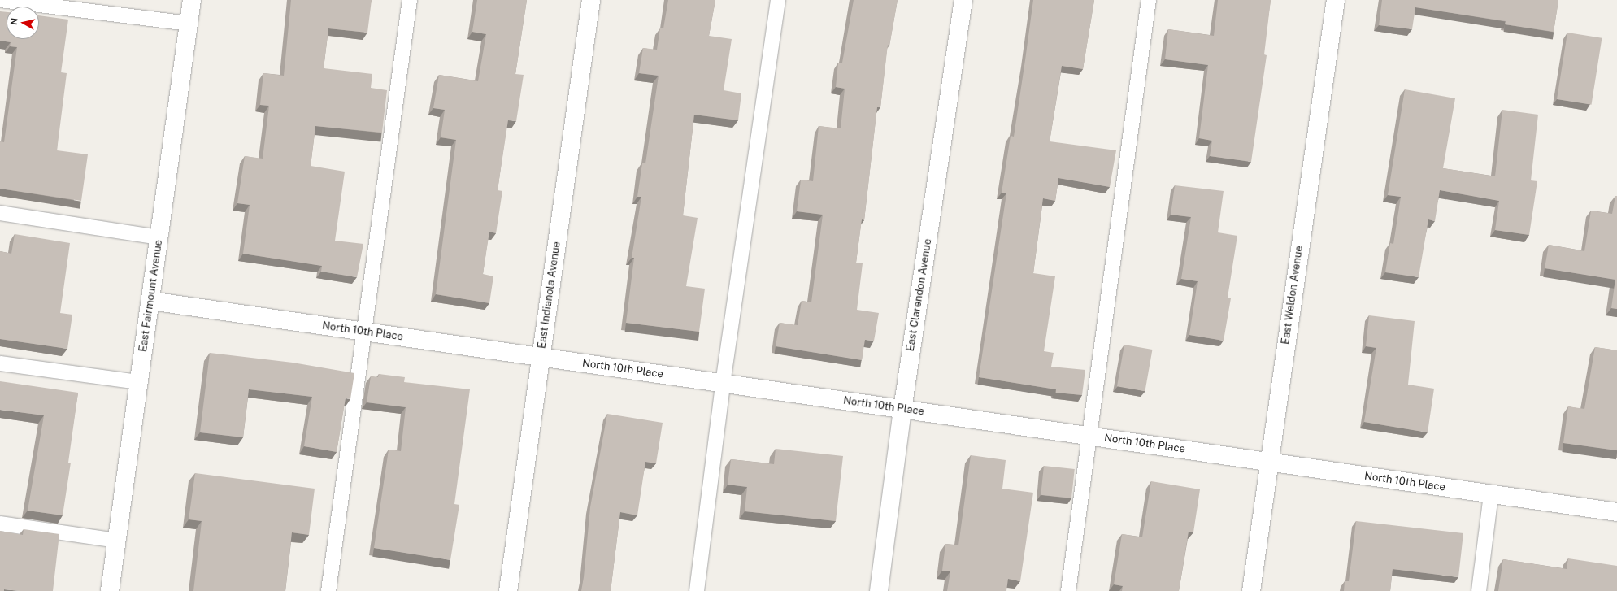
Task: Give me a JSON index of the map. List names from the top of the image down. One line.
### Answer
{"streets":{"street":["East Indianola Avenue","East Clarendon Avenue","East Weldon Avenue","East Fairmount Avenue","North 10th Place"]},"crossings":[["East Indianola Avenue","North 10th Place"],["East Clarendon Avenue","North 10th Place"],["East Weldon Avenue","North 10th Place"],["East Fairmount Avenue","North 10th Place"]],"north":"left"}
